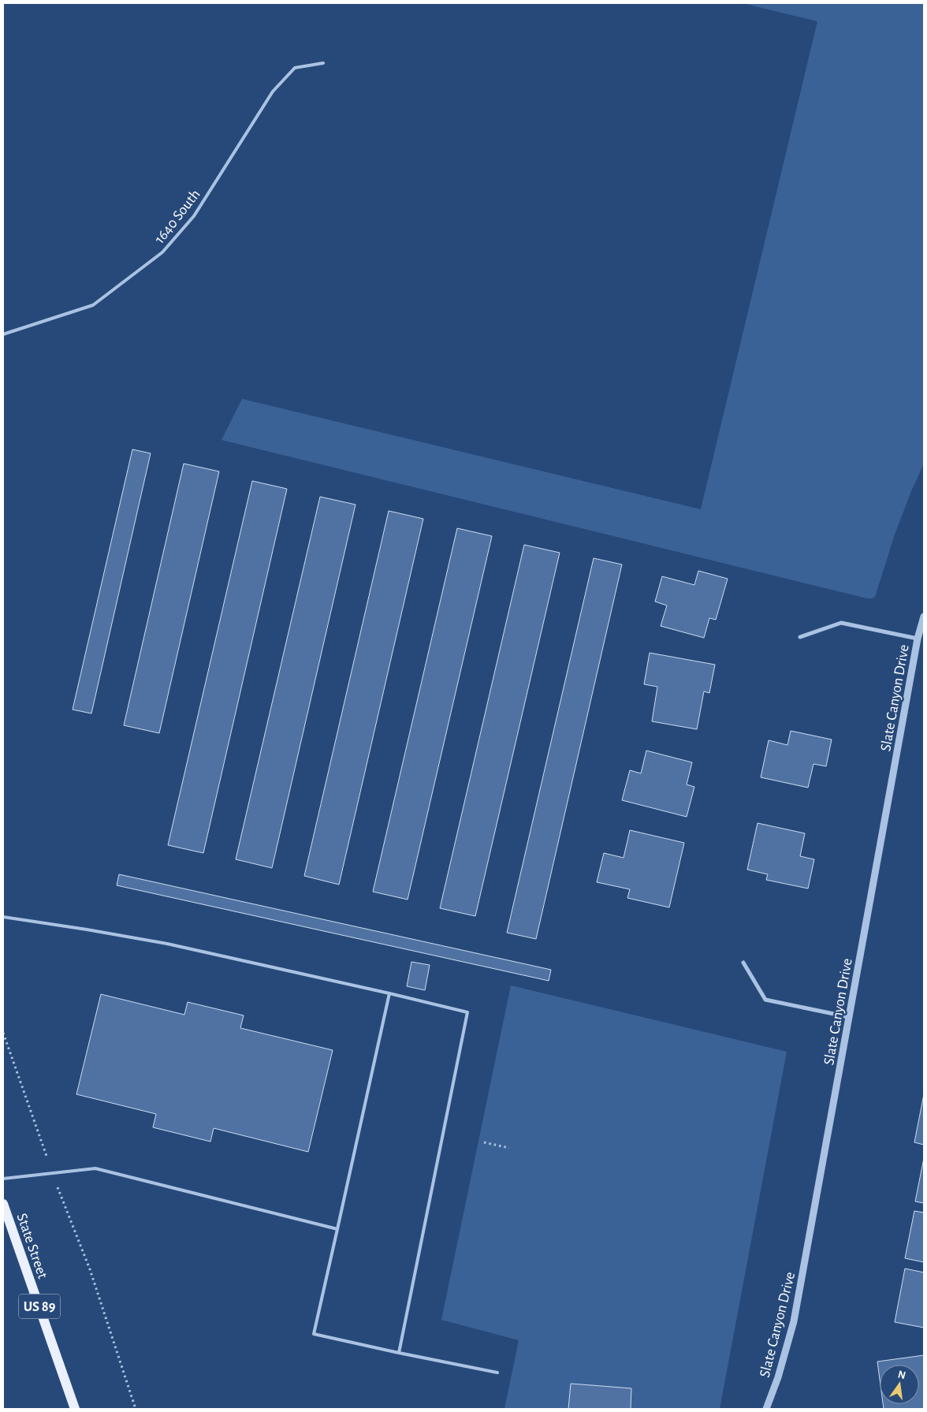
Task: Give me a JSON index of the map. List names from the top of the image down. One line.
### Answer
{"streets":{"main road":["State Street","US 89"],"street":["Slate Canyon Drive"],"lane":["1640 South"]},"north":"top"}
